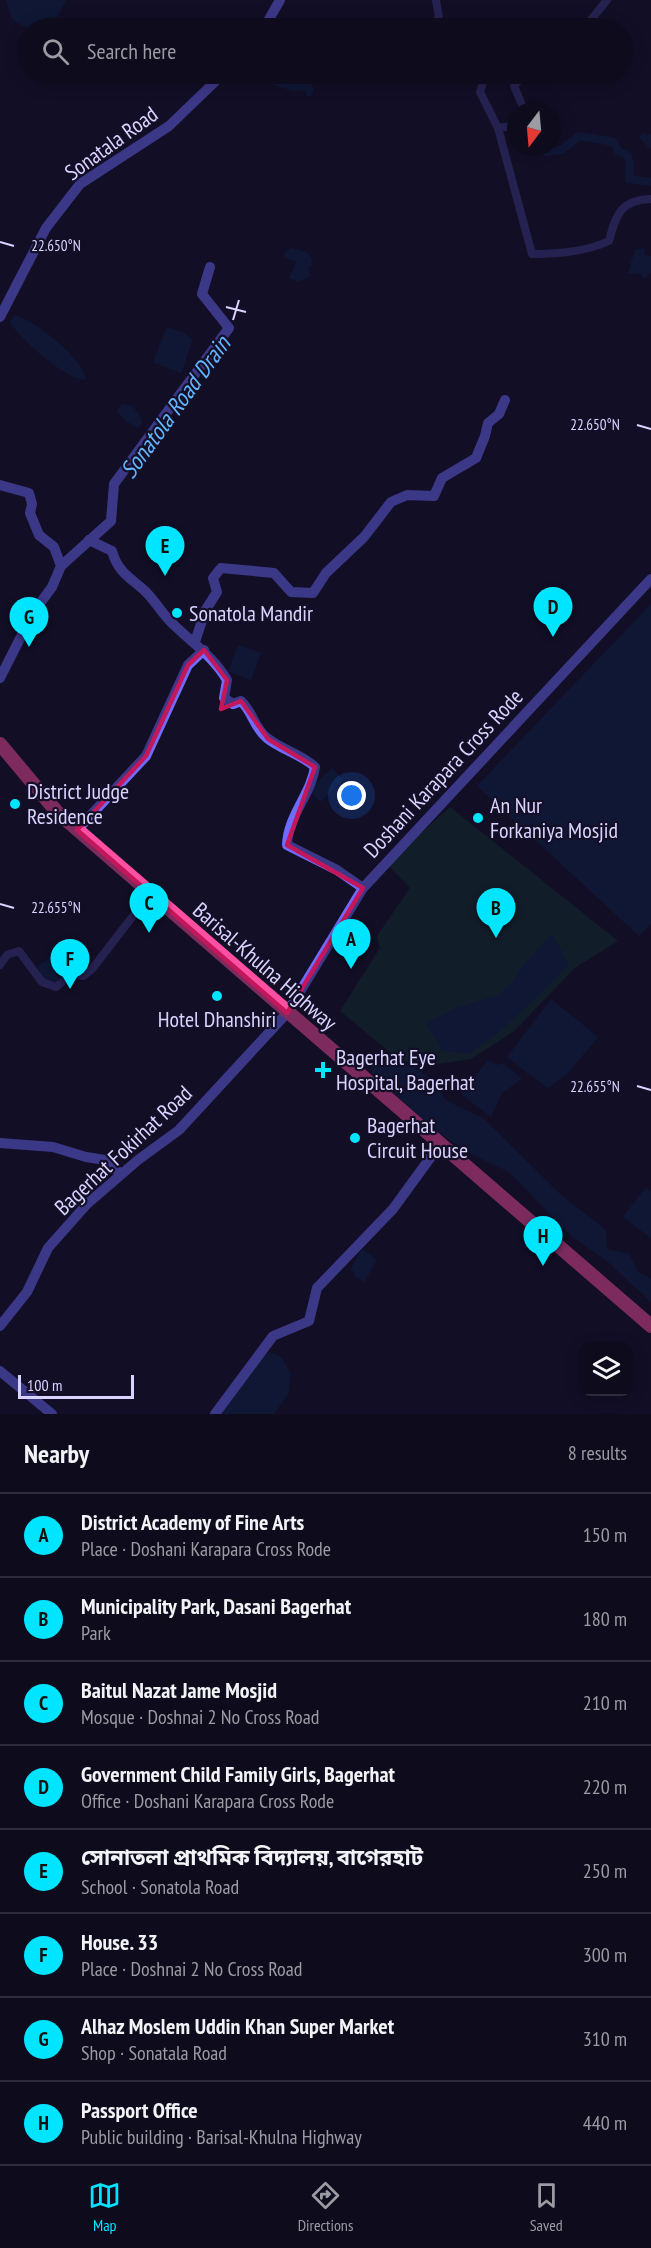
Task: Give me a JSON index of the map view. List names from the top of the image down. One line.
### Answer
{"streets":{"highway":["Barisal-Khulna Highway"],"street":["Sonatala Road","Doshani Karapara Cross Rode","Bagerhat Fokirhat Road"]},"crossings":[["Doshani Karapara Cross Rode","Barisal-Khulna Highway"],["Doshani Karapara Cross Rode","Bagerhat Fokirhat Road"],["Barisal-Khulna Highway","Bagerhat Fokirhat Road"]],"water":["Sonatola Road Drain"],"places":{"other":["Sonatola Mandir","District Judge Residence","An Nur Forkaniya Mosjid","Hotel Dhanshiri","Bagerhat Circuit House"],"health":["Bagerhat Eye Hospital, Bagerhat"]},"scale_bar":"100 m","north":"bottom","page":{"search":"Search here","pins":["E","D","G","C","B","A","F","H"],"scale":"100 m","heading":["Nearby","8 results"],"list":[{"mark":"A","name":"District Academy of Fine Arts","note":"Place · Doshani Karapara Cross Rode","value":"150 m"},{"mark":"B","name":"Municipality Park, Dasani Bagerhat","note":"Park","value":"180 m"},{"mark":"C","name":"Baitul Nazat Jame Mosjid","note":"Mosque · Doshnai 2 No Cross Road","value":"210 m"},{"mark":"D","name":"Government Child Family Girls, Bagerhat","note":"Office · Doshani Karapara Cross Rode","value":"220 m"},{"mark":"E","name":"সোনাতলা প্রাথমিক বিদ্যালয়, বাগেরহাট","note":"School · Sonatola Road","value":"250 m"},{"mark":"F","name":"House. 33","note":"Place · Doshnai 2 No Cross Road","value":"300 m"},{"mark":"G","name":"Alhaz Moslem Uddin Khan Super Market","note":"Shop · Sonatala Road","value":"310 m"},{"mark":"H","name":"Passport Office","note":"Public building · Barisal-Khulna Highway","value":"440 m"}],"nav":["Map","Directions","Saved"]},"coordinates":["22.650°N","22.655°N"]}
